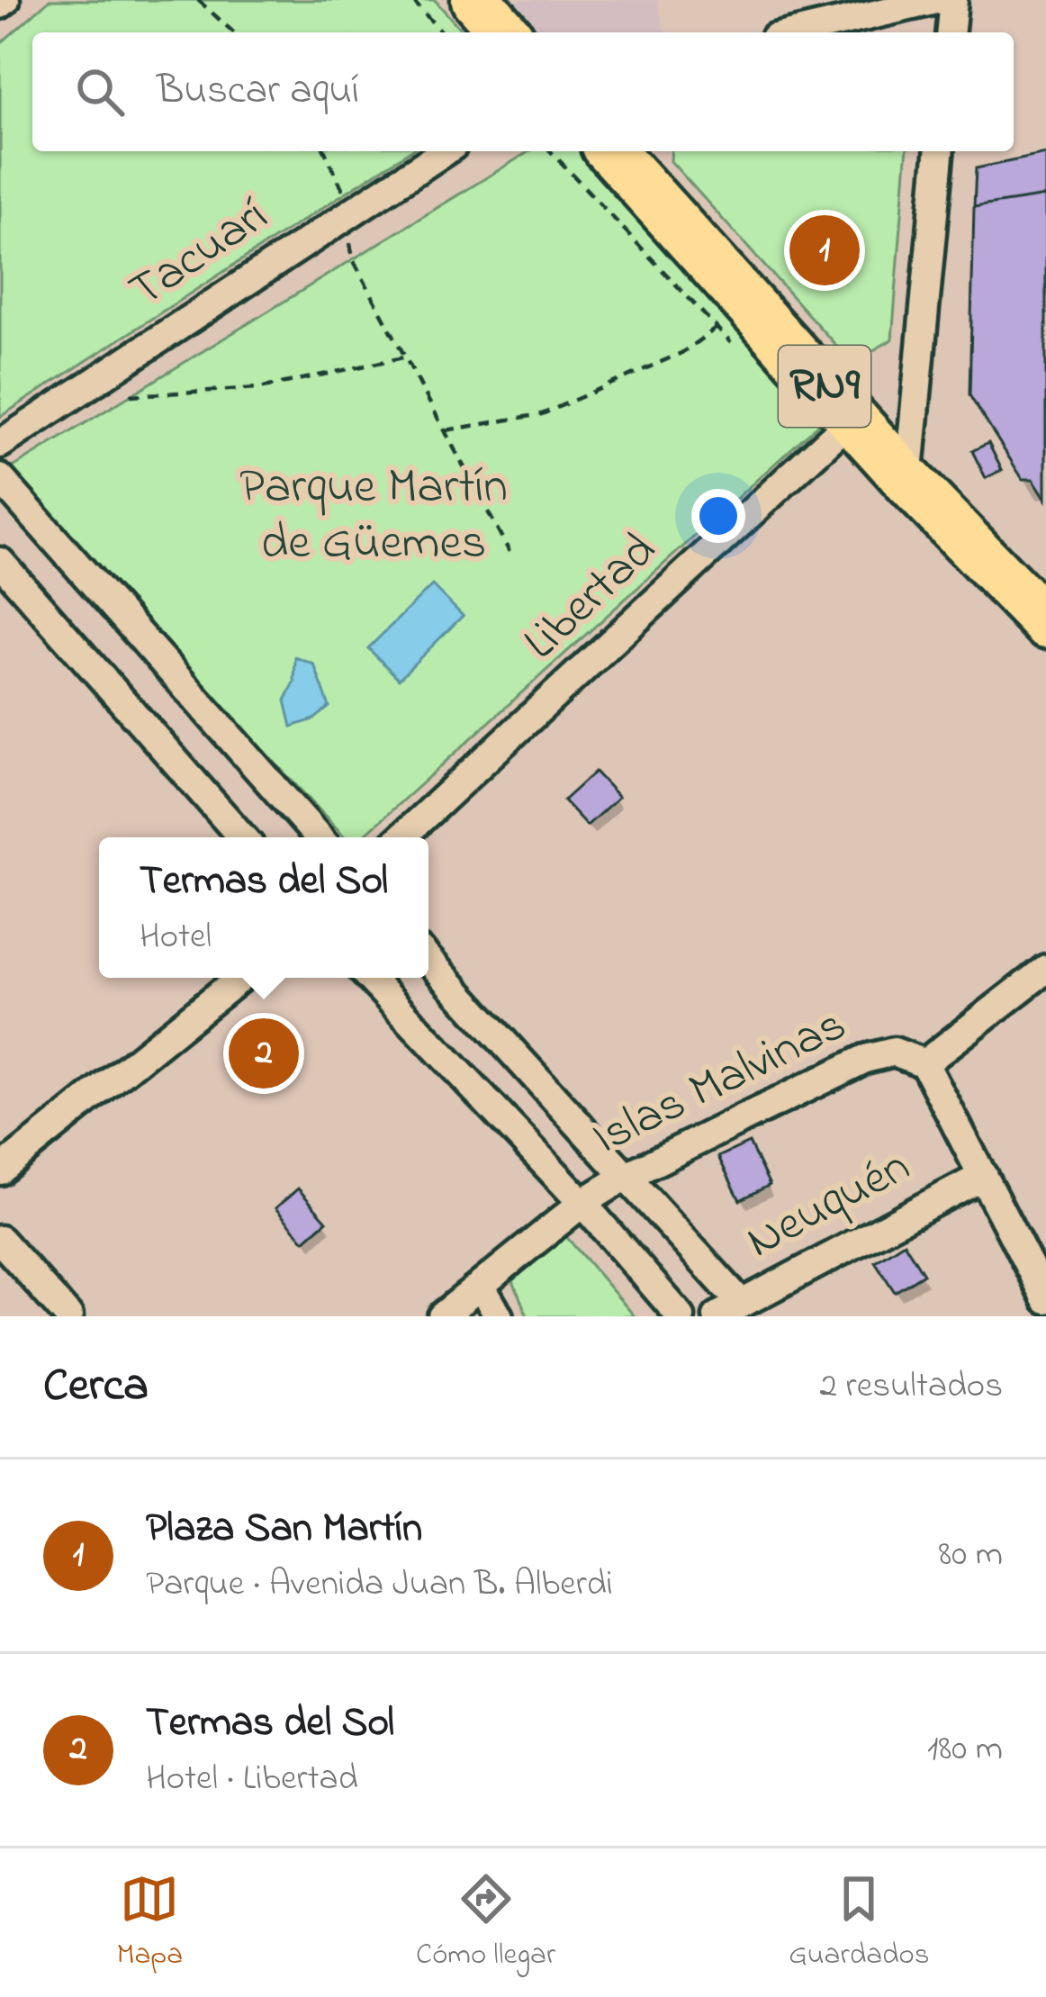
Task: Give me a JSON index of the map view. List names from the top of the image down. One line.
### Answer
{"streets":{"highway":["RN9"],"street":["Tacuarí","Libertad","Islas Malvinas","Neuquén"]},"crossings":[["RN9","Libertad"]],"parks":["Parque Martín de Güemes"],"page":{"search":"Buscar aquí","pins":["1","2"],"popup":["Termas del Sol","Hotel"],"heading":["Cerca","2 resultados"],"list":[{"mark":"1","name":"Plaza San Martín","note":"Parque · Avenida Juan B. Alberdi","value":"80 m"},{"mark":"2","name":"Termas del Sol","note":"Hotel · Libertad","value":"180 m"}],"nav":["Mapa","Cómo llegar","Guardados"]}}
